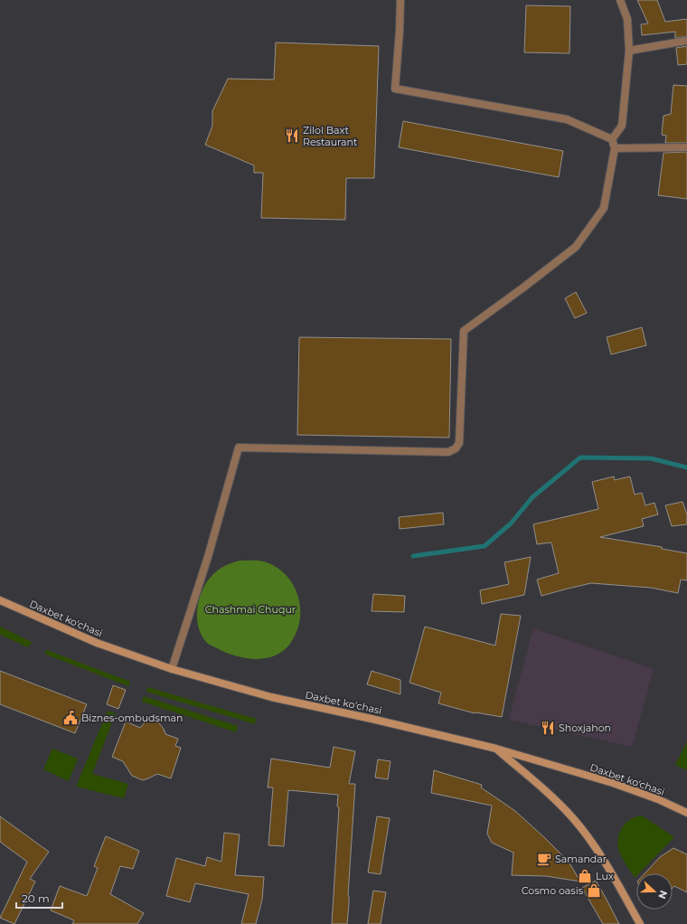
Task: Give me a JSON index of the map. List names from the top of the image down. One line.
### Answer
{"streets":{"main road":["Daxbet ko'chasi"]},"parks":["Chashmai Chuqur"],"places":{"restaurant":["Zilol Baxt Restaurant","Shoxjahon"],"public building":["Biznes-ombudsman"],"cafe":["Samandar"],"shop":["Lux","Cosmo oasis"]},"scale_bar":"20 m","north":"right"}
